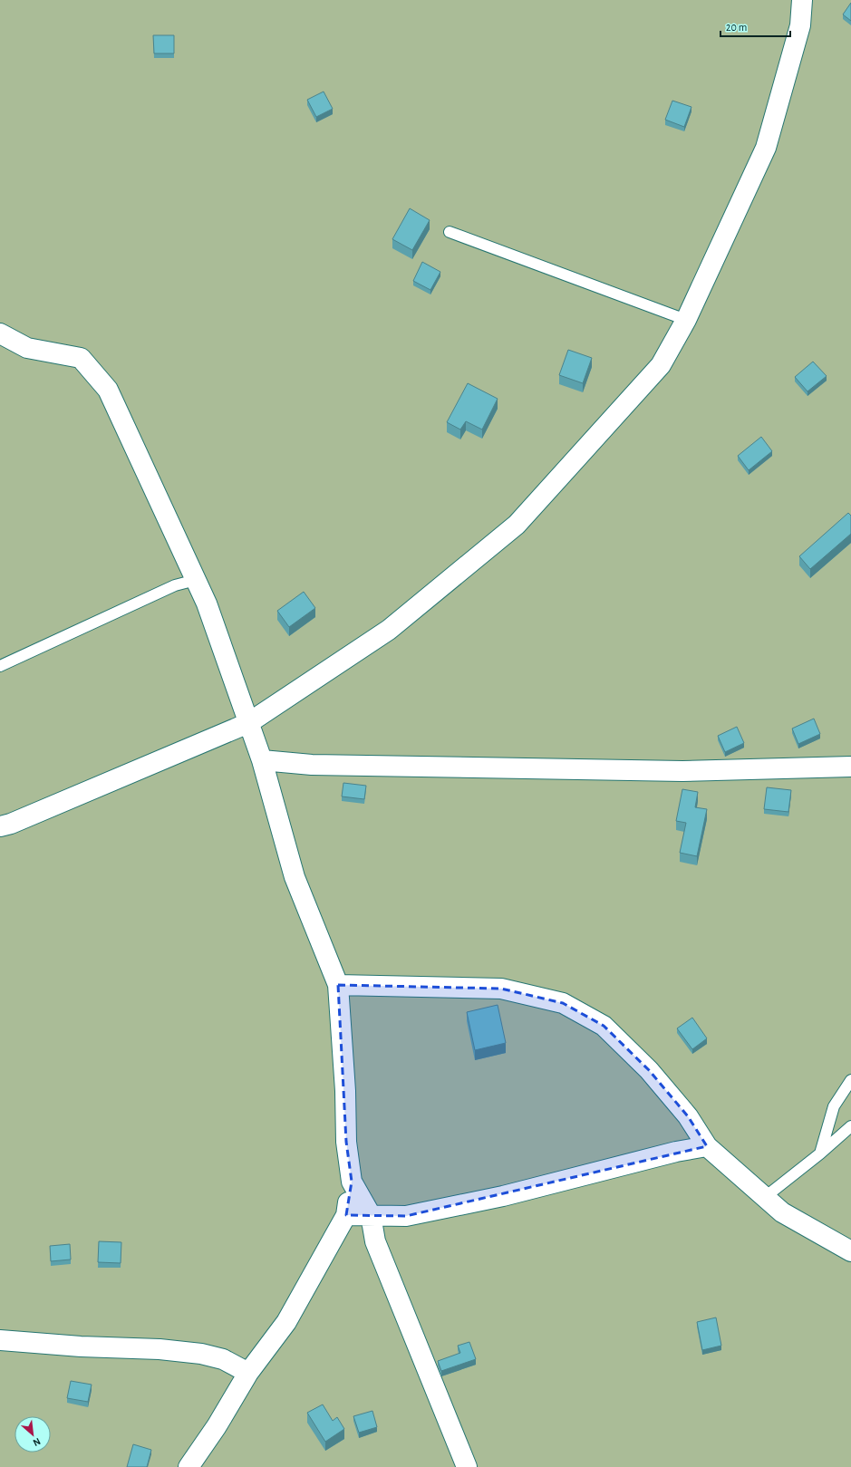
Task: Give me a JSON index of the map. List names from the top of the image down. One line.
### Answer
{"scale_bar":"20 m","north":"bottom right"}
